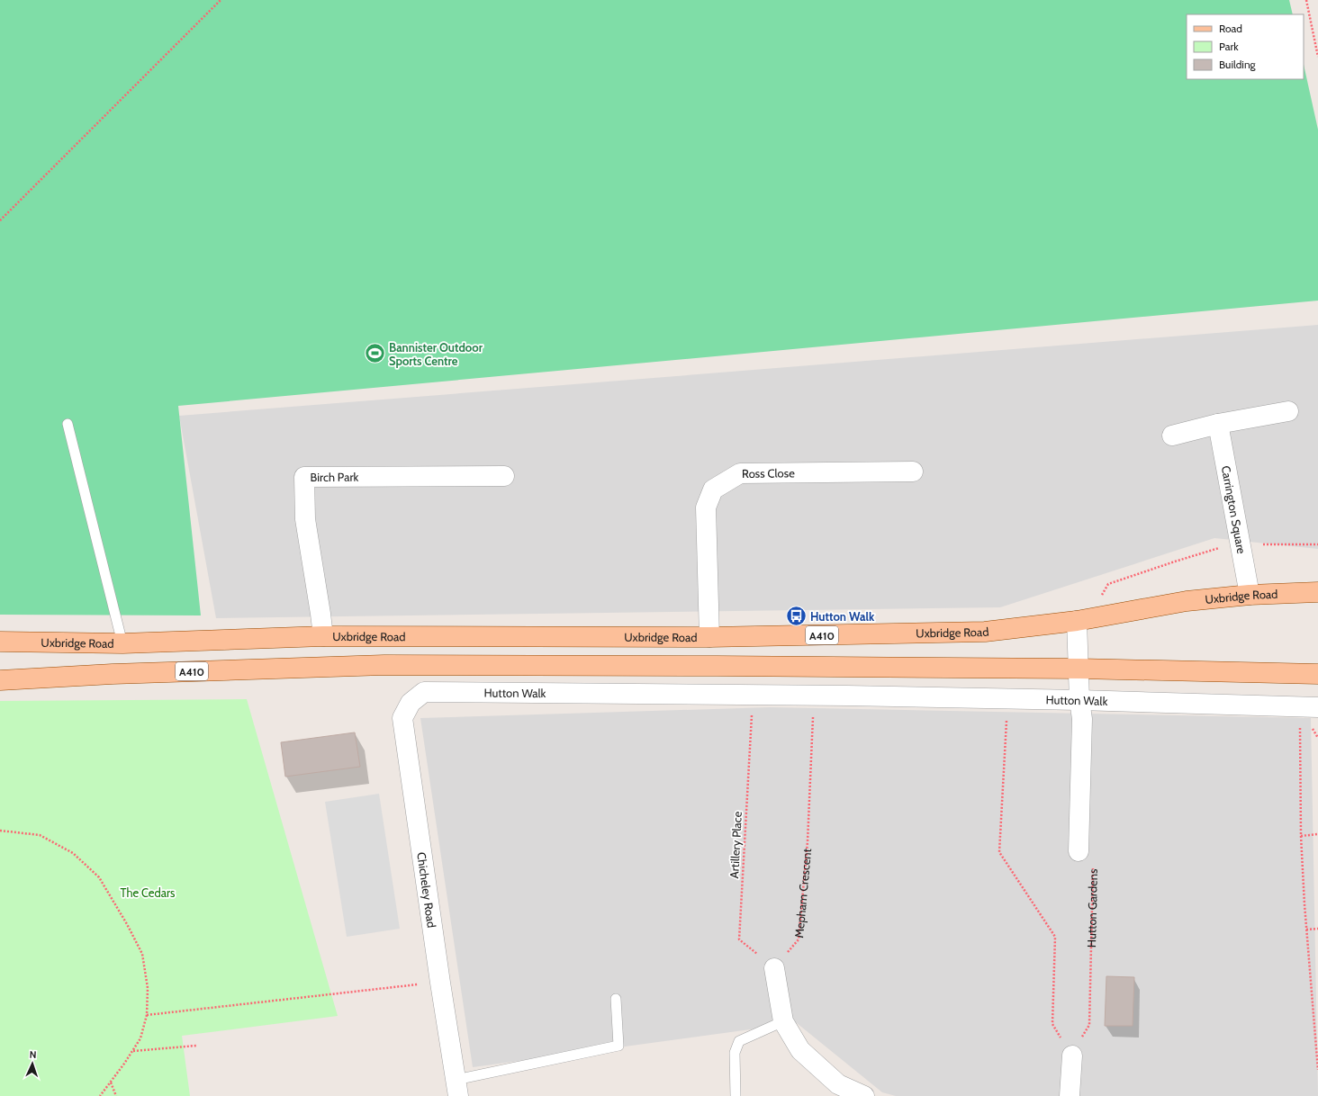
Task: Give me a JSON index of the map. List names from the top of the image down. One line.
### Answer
{"streets":{"main road":["Uxbridge Road","A410"],"street":["Ross Close","Birch Park","Carrington Square","Hutton Walk","Chicheley Road"],"path":["Artillery Place","Mepham Crescent","Hutton Gardens"]},"crossings":[["Ross Close","Uxbridge Road"],["Birch Park","Uxbridge Road"],["Carrington Square","Uxbridge Road"],["Hutton Walk","Chicheley Road"],["Artillery Place","Mepham Crescent"]],"parks":["The Cedars"],"places":{"sports":["Bannister Outdoor Sports Centre"],"bus stop":["Hutton Walk"]},"legend":["Road","Park","Building"],"north":"top"}
